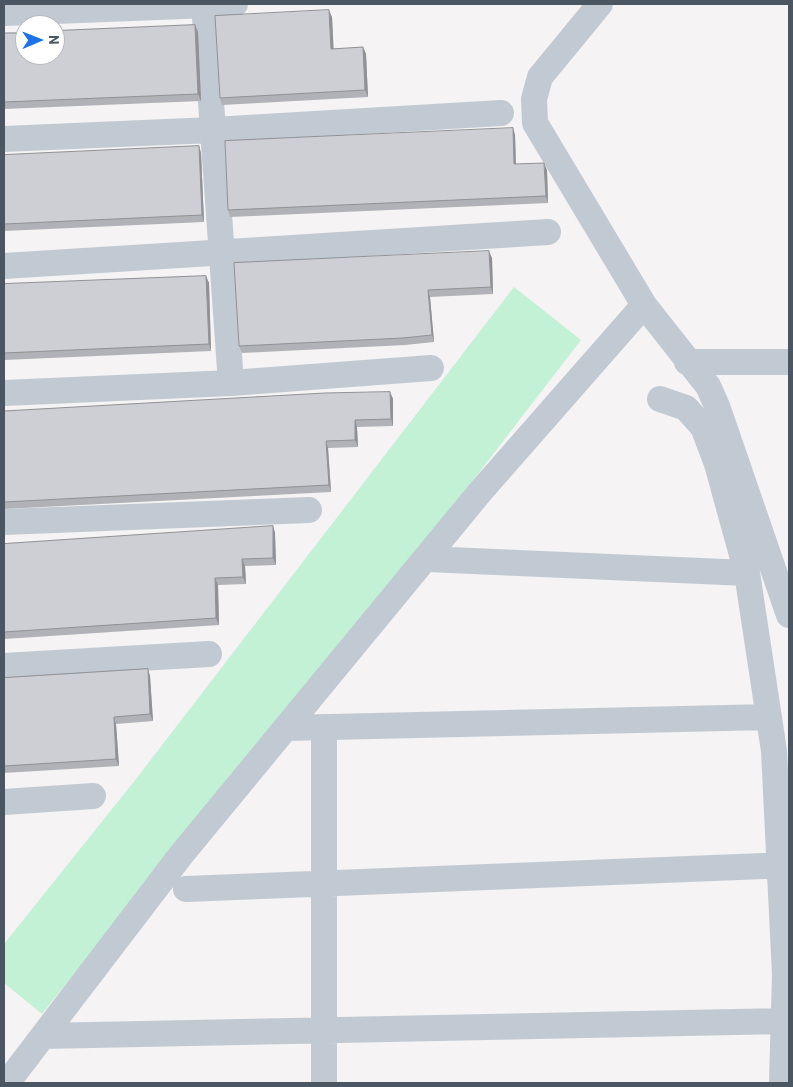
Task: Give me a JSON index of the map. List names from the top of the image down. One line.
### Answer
{"north":"right"}
